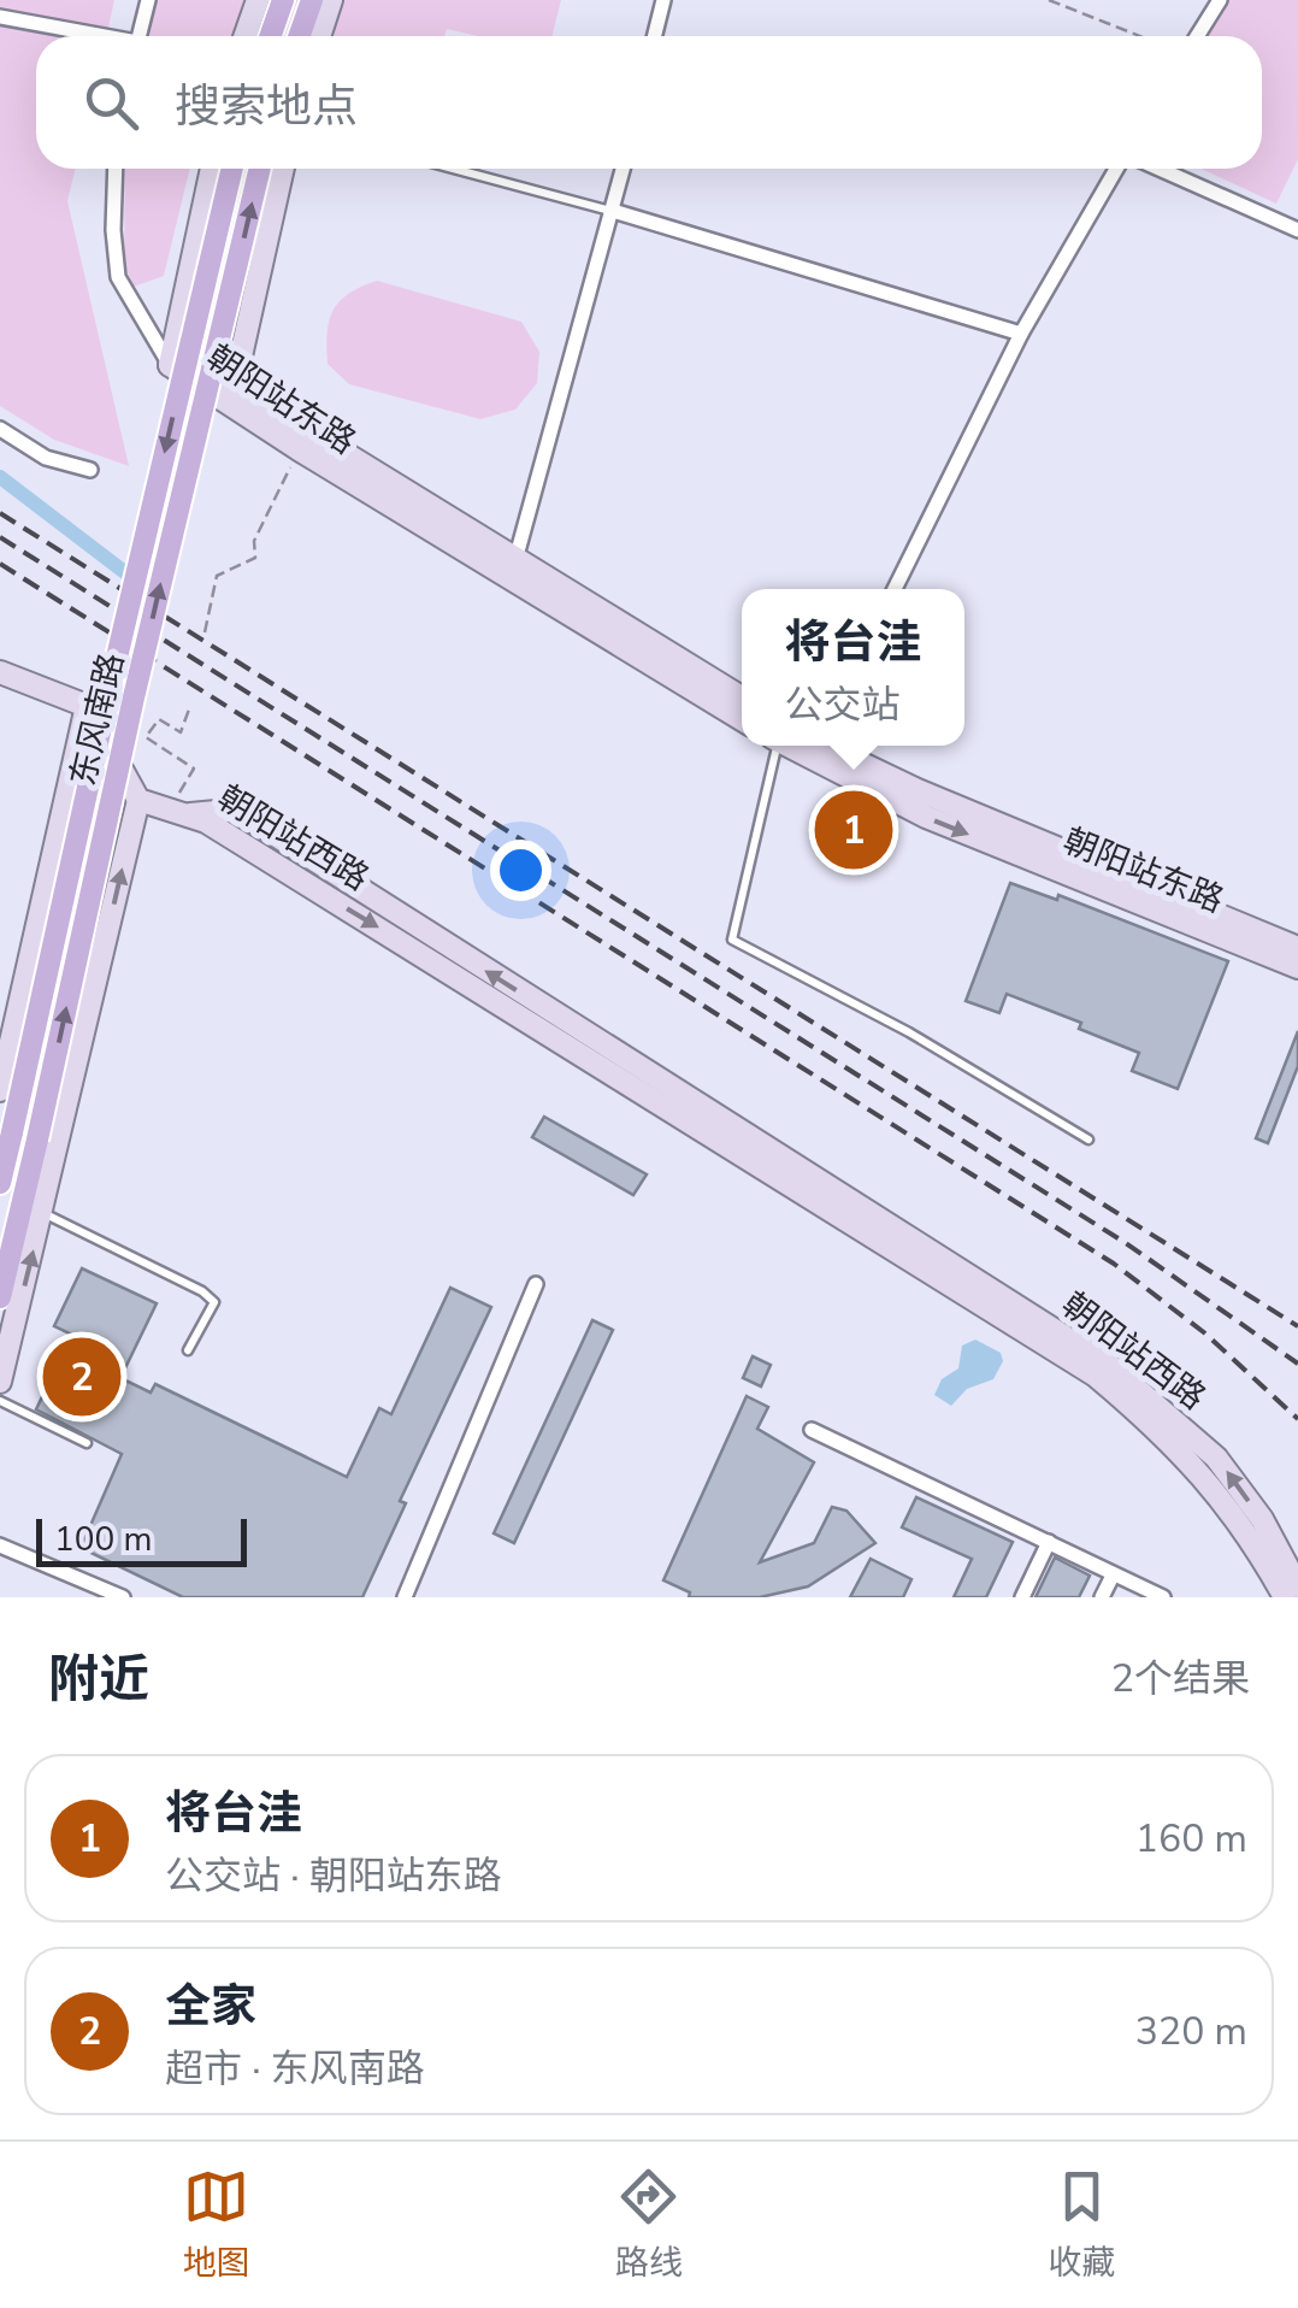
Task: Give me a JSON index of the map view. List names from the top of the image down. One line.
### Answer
{"streets":{"main road":["朝阳站东路","东风南路","朝阳站西路"]},"scale_bar":"100 m","page":{"search":"搜索地点","popup":["将台洼","公交站"],"pins":["1","2"],"scale":"100 m","heading":["附近","2个结果"],"list":[{"mark":"1","name":"将台洼","note":"公交站 · 朝阳站东路","value":"160 m"},{"mark":"2","name":"全家","note":"超市 · 东风南路","value":"320 m"}],"nav":["地图","路线","收藏"]}}
